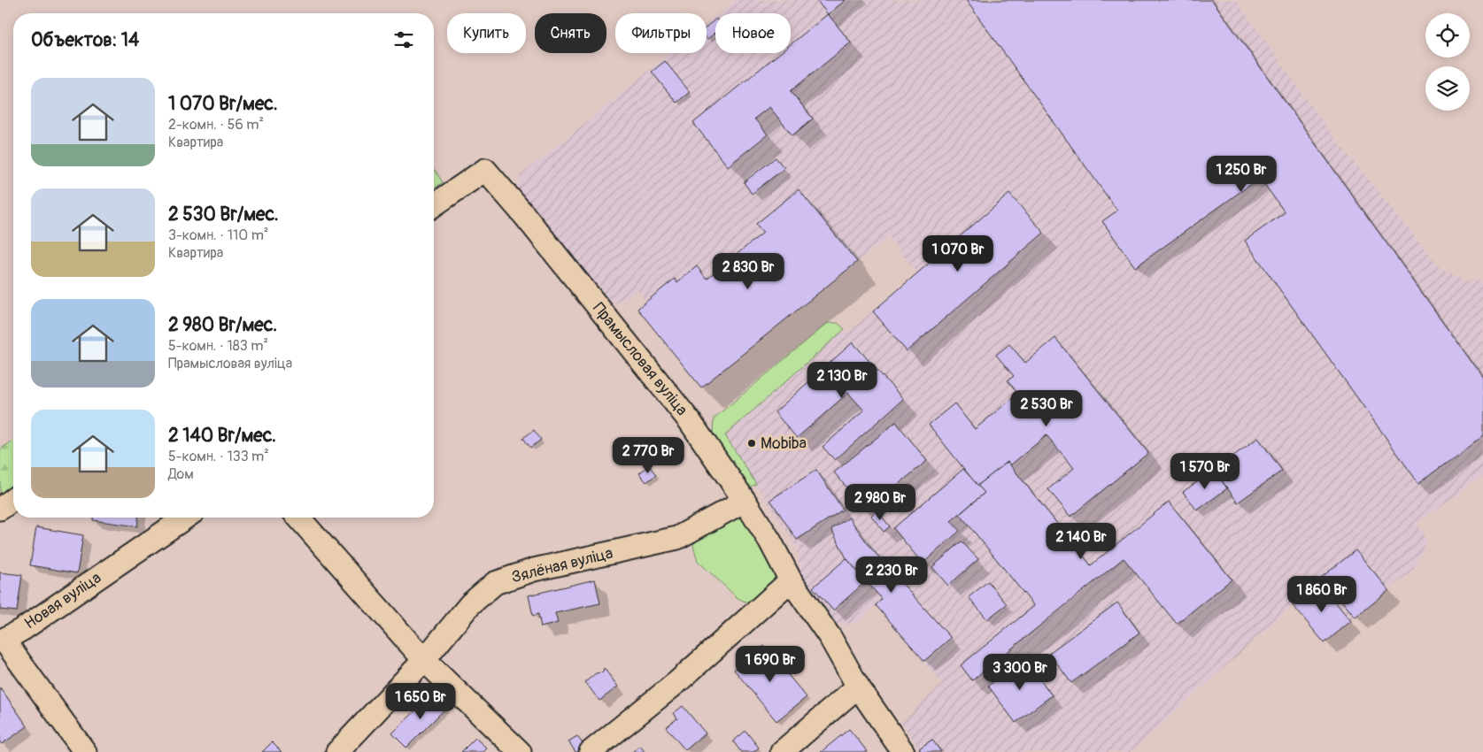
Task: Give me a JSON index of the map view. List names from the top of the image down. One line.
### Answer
{"streets":{"street":["Прамысловая вуліца","Зялёная вуліца","Новая вуліца"]},"crossings":[["Прамысловая вуліца","Зялёная вуліца"]],"places":["Mobiba"],"page":{"chip":["Купить","Снять","Фильтры","Новое"],"heading":"Объектов: 14","list":[{"name":"1 070 Br/мес.","note":"2-комн. · 56 m² · Квартира"},{"name":"2 530 Br/мес.","note":"3-комн. · 110 m² · Квартира"},{"name":"2 980 Br/мес.","note":"5-комн. · 183 m² · Прамысловая вуліца"},{"name":"2 140 Br/мес.","note":"5-комн. · 133 m² · Дом"}],"price":["1 250 Br","1 070 Br","2 830 Br","2 130 Br","2 530 Br","2 770 Br","1 570 Br","2 980 Br","2 140 Br","2 230 Br","1 860 Br","1 690 Br","3 300 Br","1 650 Br"]}}
